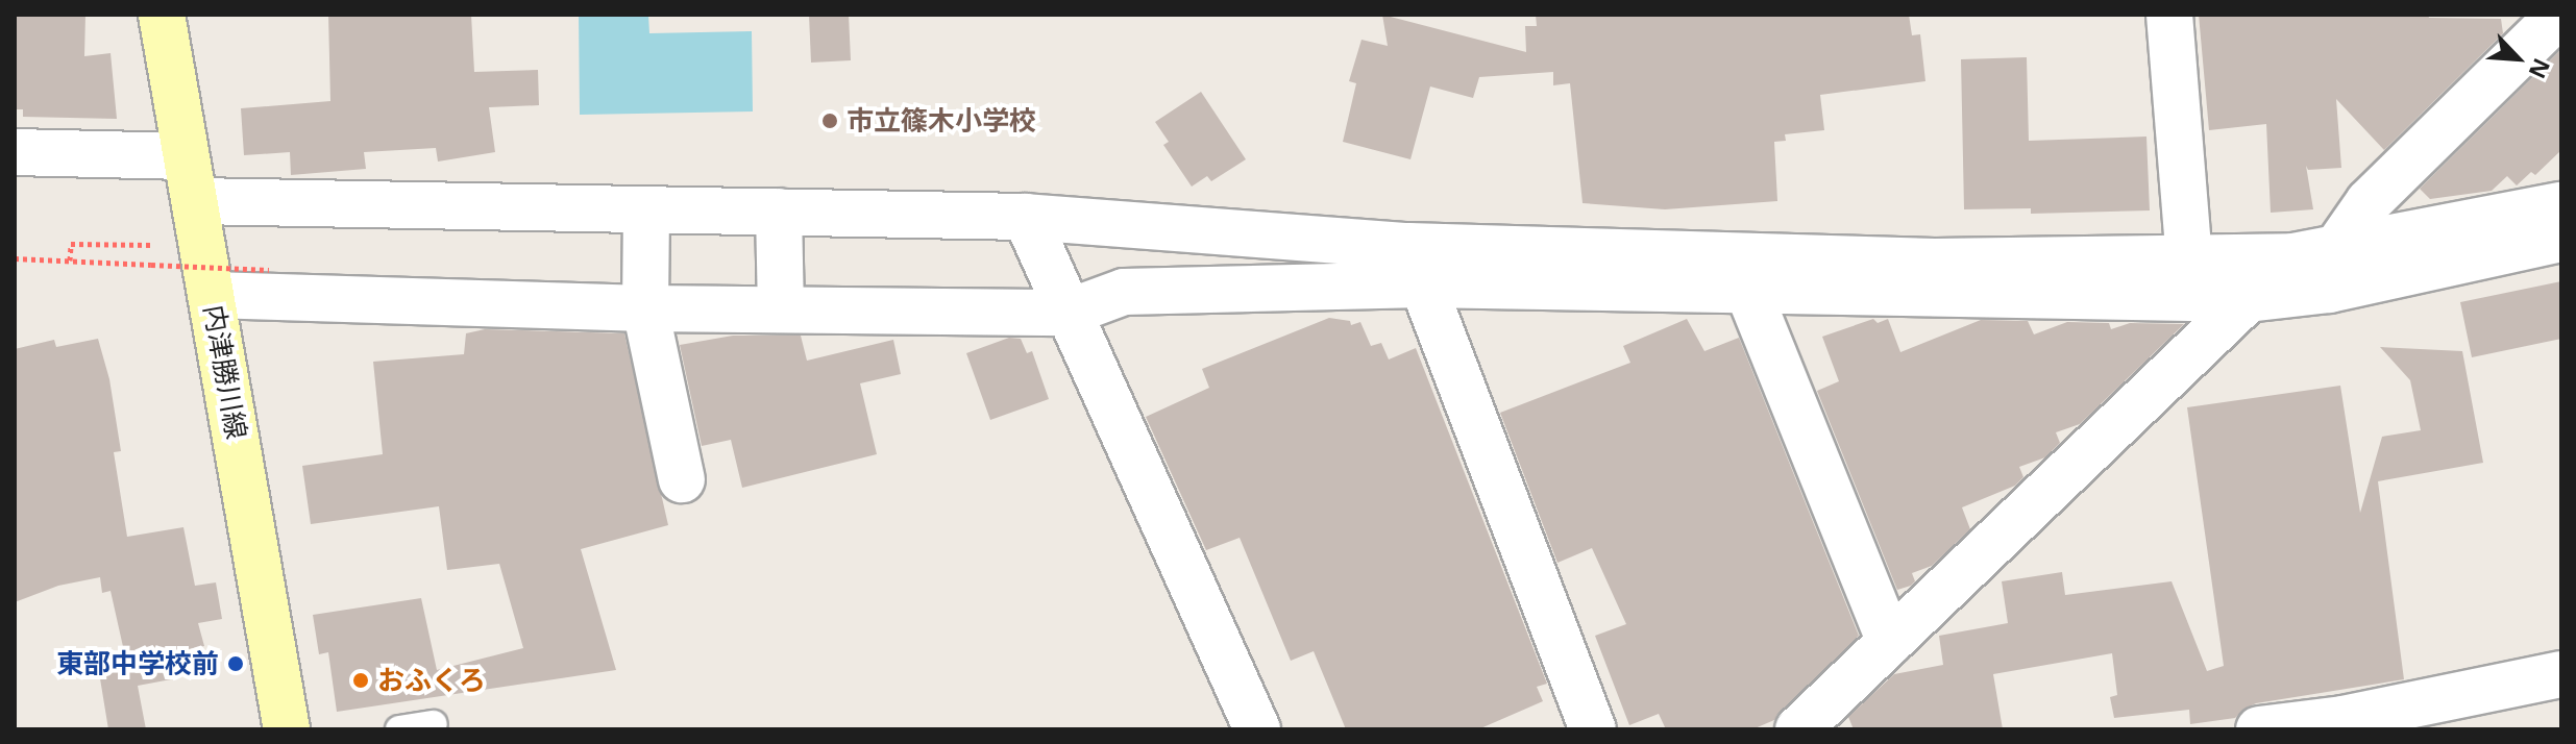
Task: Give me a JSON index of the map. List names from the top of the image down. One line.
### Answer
{"streets":{"main road":["内津勝川線"]},"places":["市立篠木小学校","東部中学校前","おふくろ"],"north":"bottom right"}
